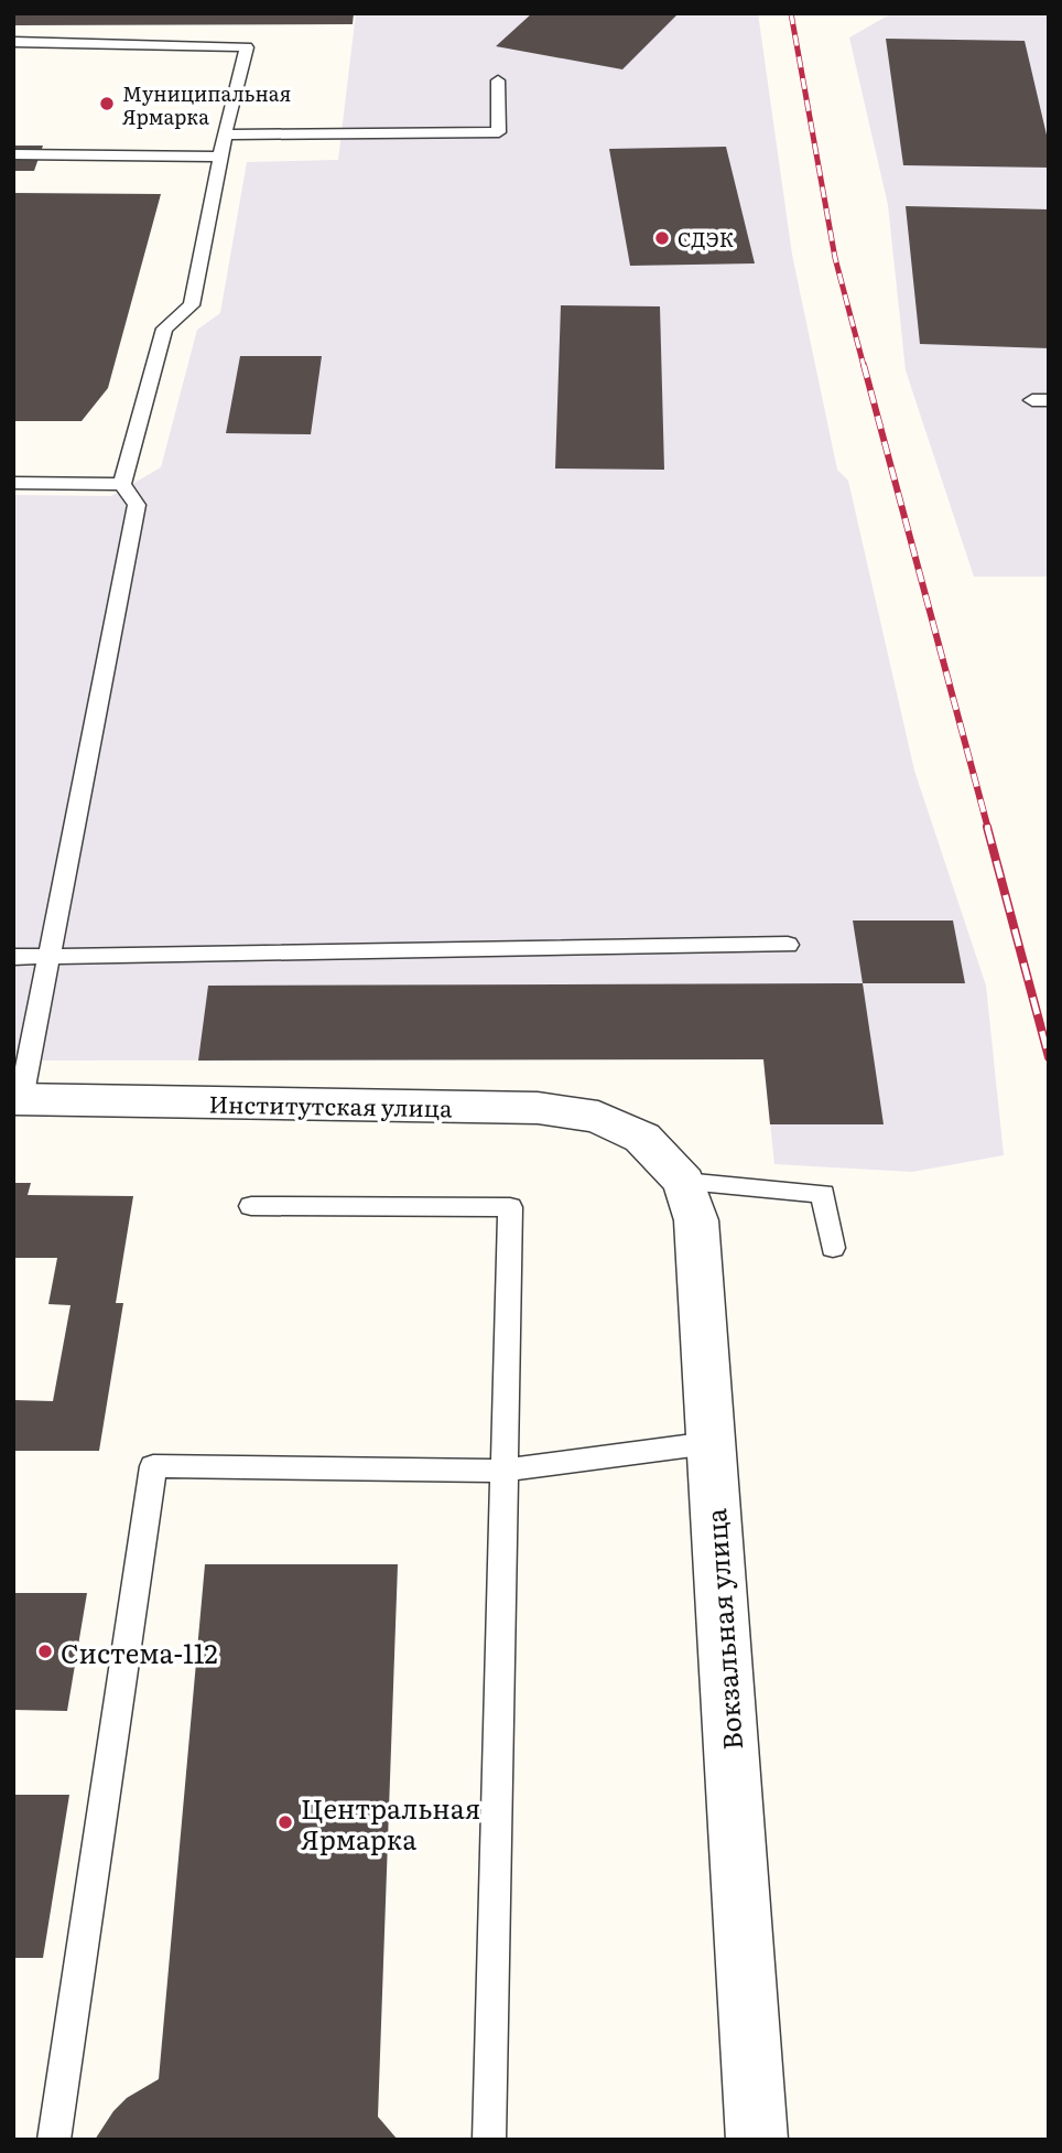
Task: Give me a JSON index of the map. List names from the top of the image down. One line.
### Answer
{"streets":{"street":["Институтская улица","Вокзальная улица"]},"crossings":[["Институтская улица","Вокзальная улица"]],"places":["Муниципальная Ярмарка","СДЭК","Система-112","Центральная Ярмарка"]}
